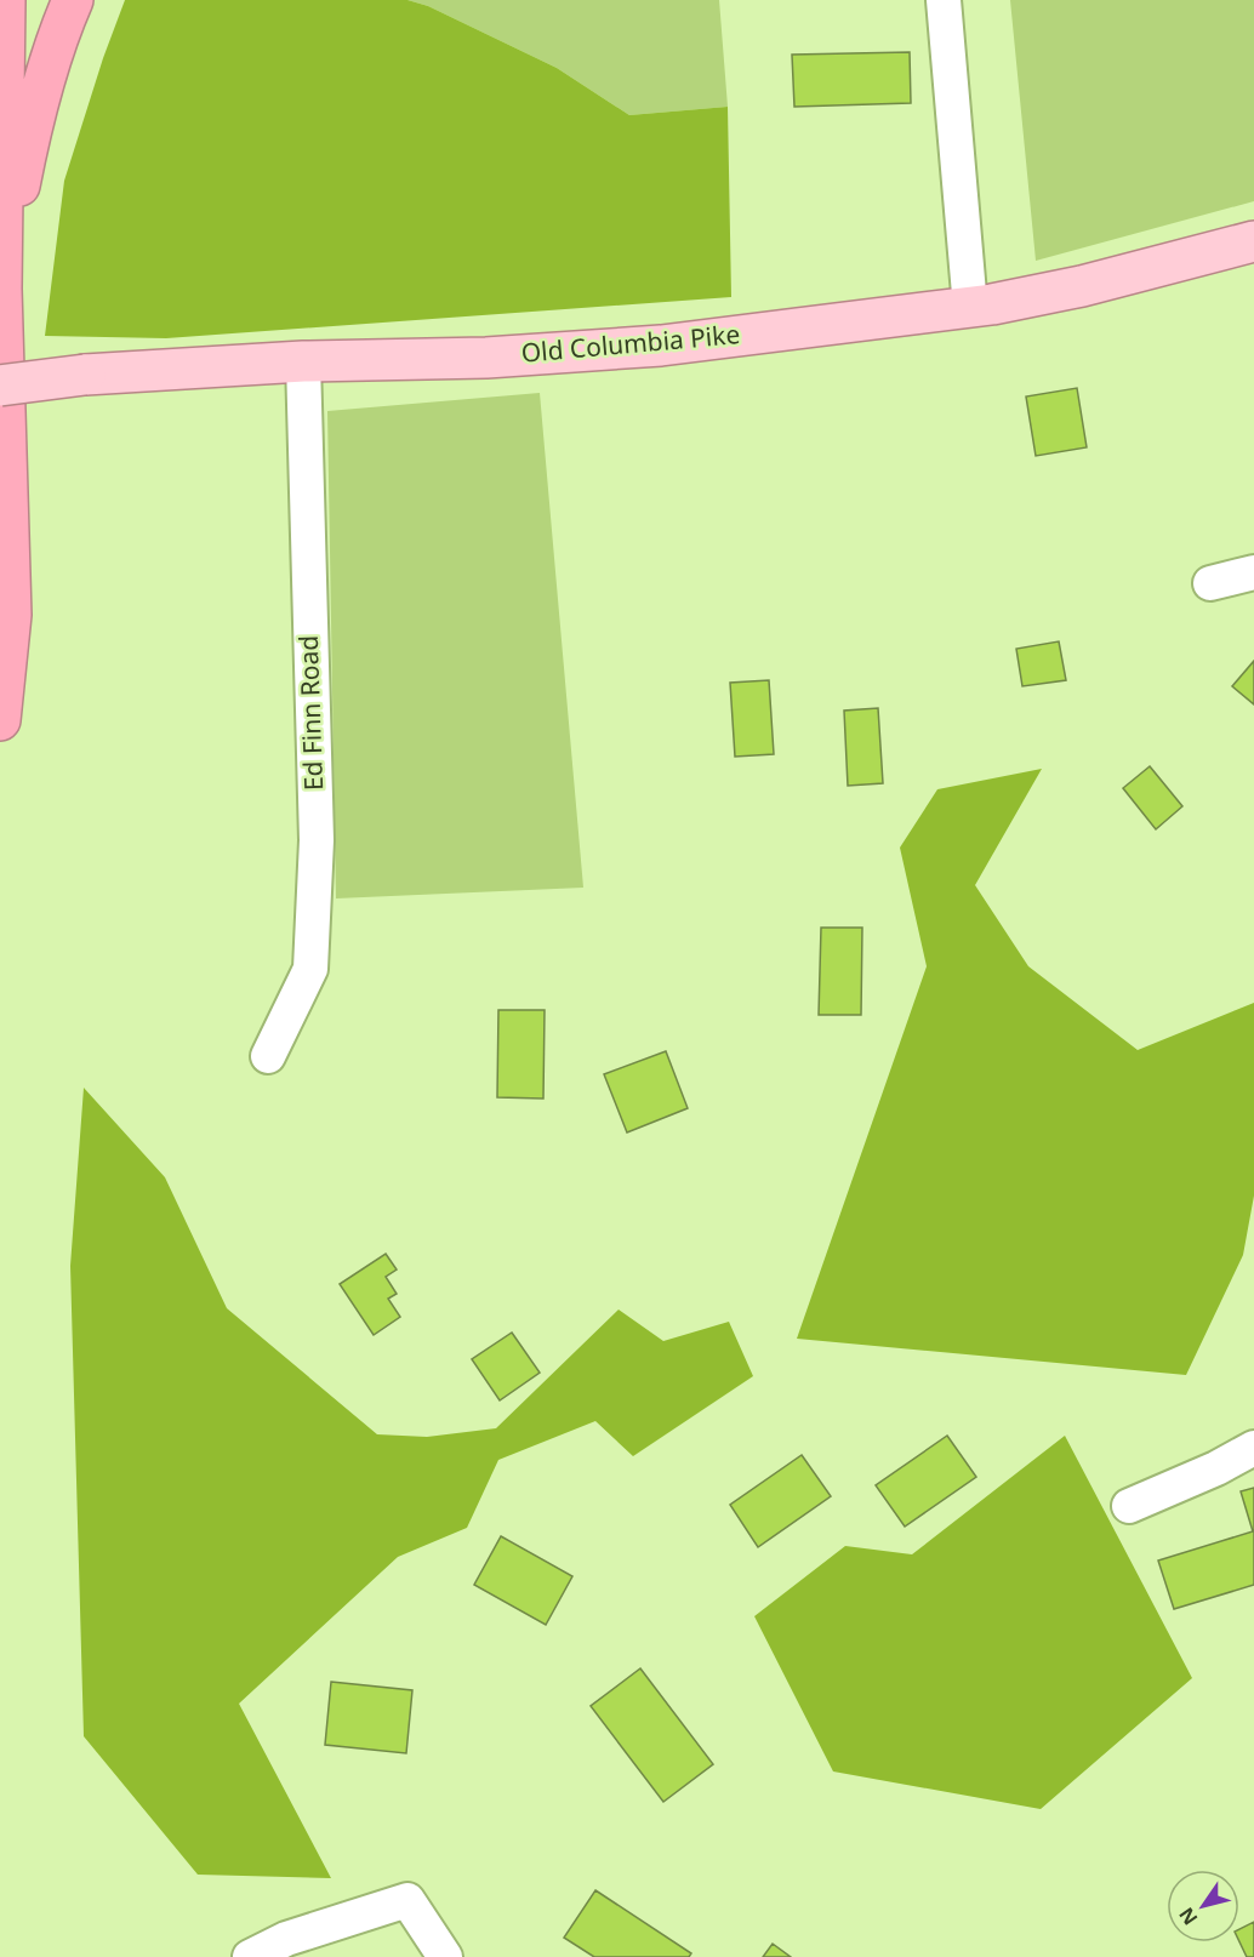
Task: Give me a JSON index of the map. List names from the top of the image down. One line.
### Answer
{"streets":{"main road":["Old Columbia Pike"],"street":["Ed Finn Road"]},"crossings":[["Old Columbia Pike","Ed Finn Road"]],"north":"bottom left"}
